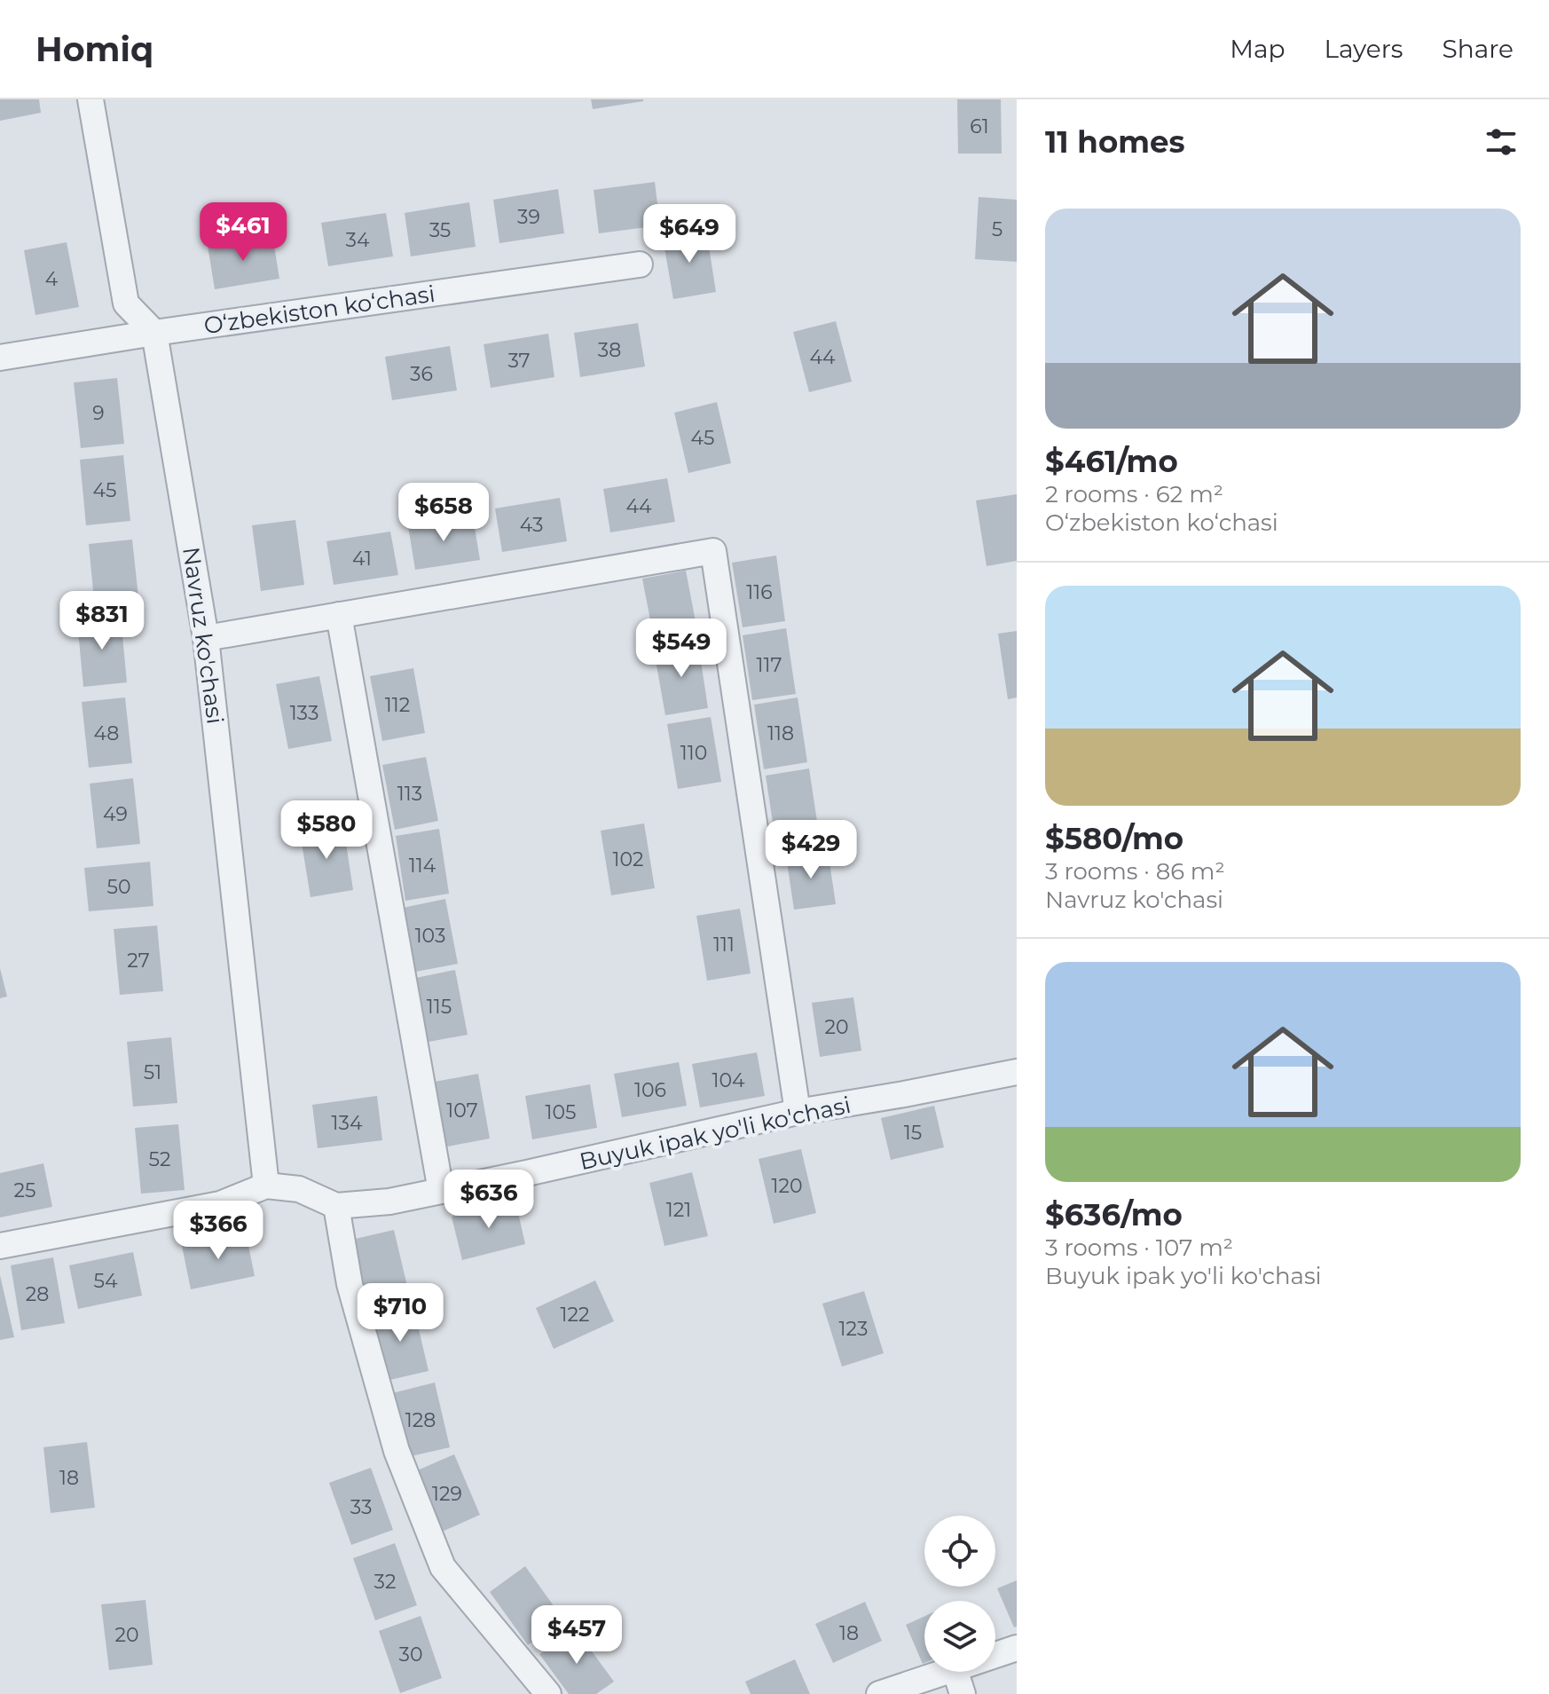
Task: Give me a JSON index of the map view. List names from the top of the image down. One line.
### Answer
{"streets":{"street":["O‘zbekiston ko‘chasi","Navruz ko'chasi","Buyuk ipak yo'li ko'chasi"]},"crossings":[["O‘zbekiston ko‘chasi","Navruz ko'chasi"],["Navruz ko'chasi","Buyuk ipak yo'li ko'chasi"]],"house_numbers":["61","39","5","35","34","4","38","44","37","36","9","45","45","44","43","41","116","117","112","133","48","118","110","113","49","102","114","50","103","111","27","115","20","51","104","106","107","105","134","15","52","120","25","121","54","28","122","123","128","18","129","33","32","18","20","30"],"page":{"header":"Homiq","nav":["Map","Layers","Share"],"heading":"11 homes","list":[{"name":"$461/mo","note":"2 rooms · 62 m² · O‘zbekiston ko‘chasi"},{"name":"$580/mo","note":"3 rooms · 86 m² · Navruz ko'chasi"},{"name":"$636/mo","note":"3 rooms · 107 m² · Buyuk ipak yo'li ko'chasi"}],"price":["$461","$649","$658","$831","$549","$580","$429","$636","$366","$710","$457"]}}
